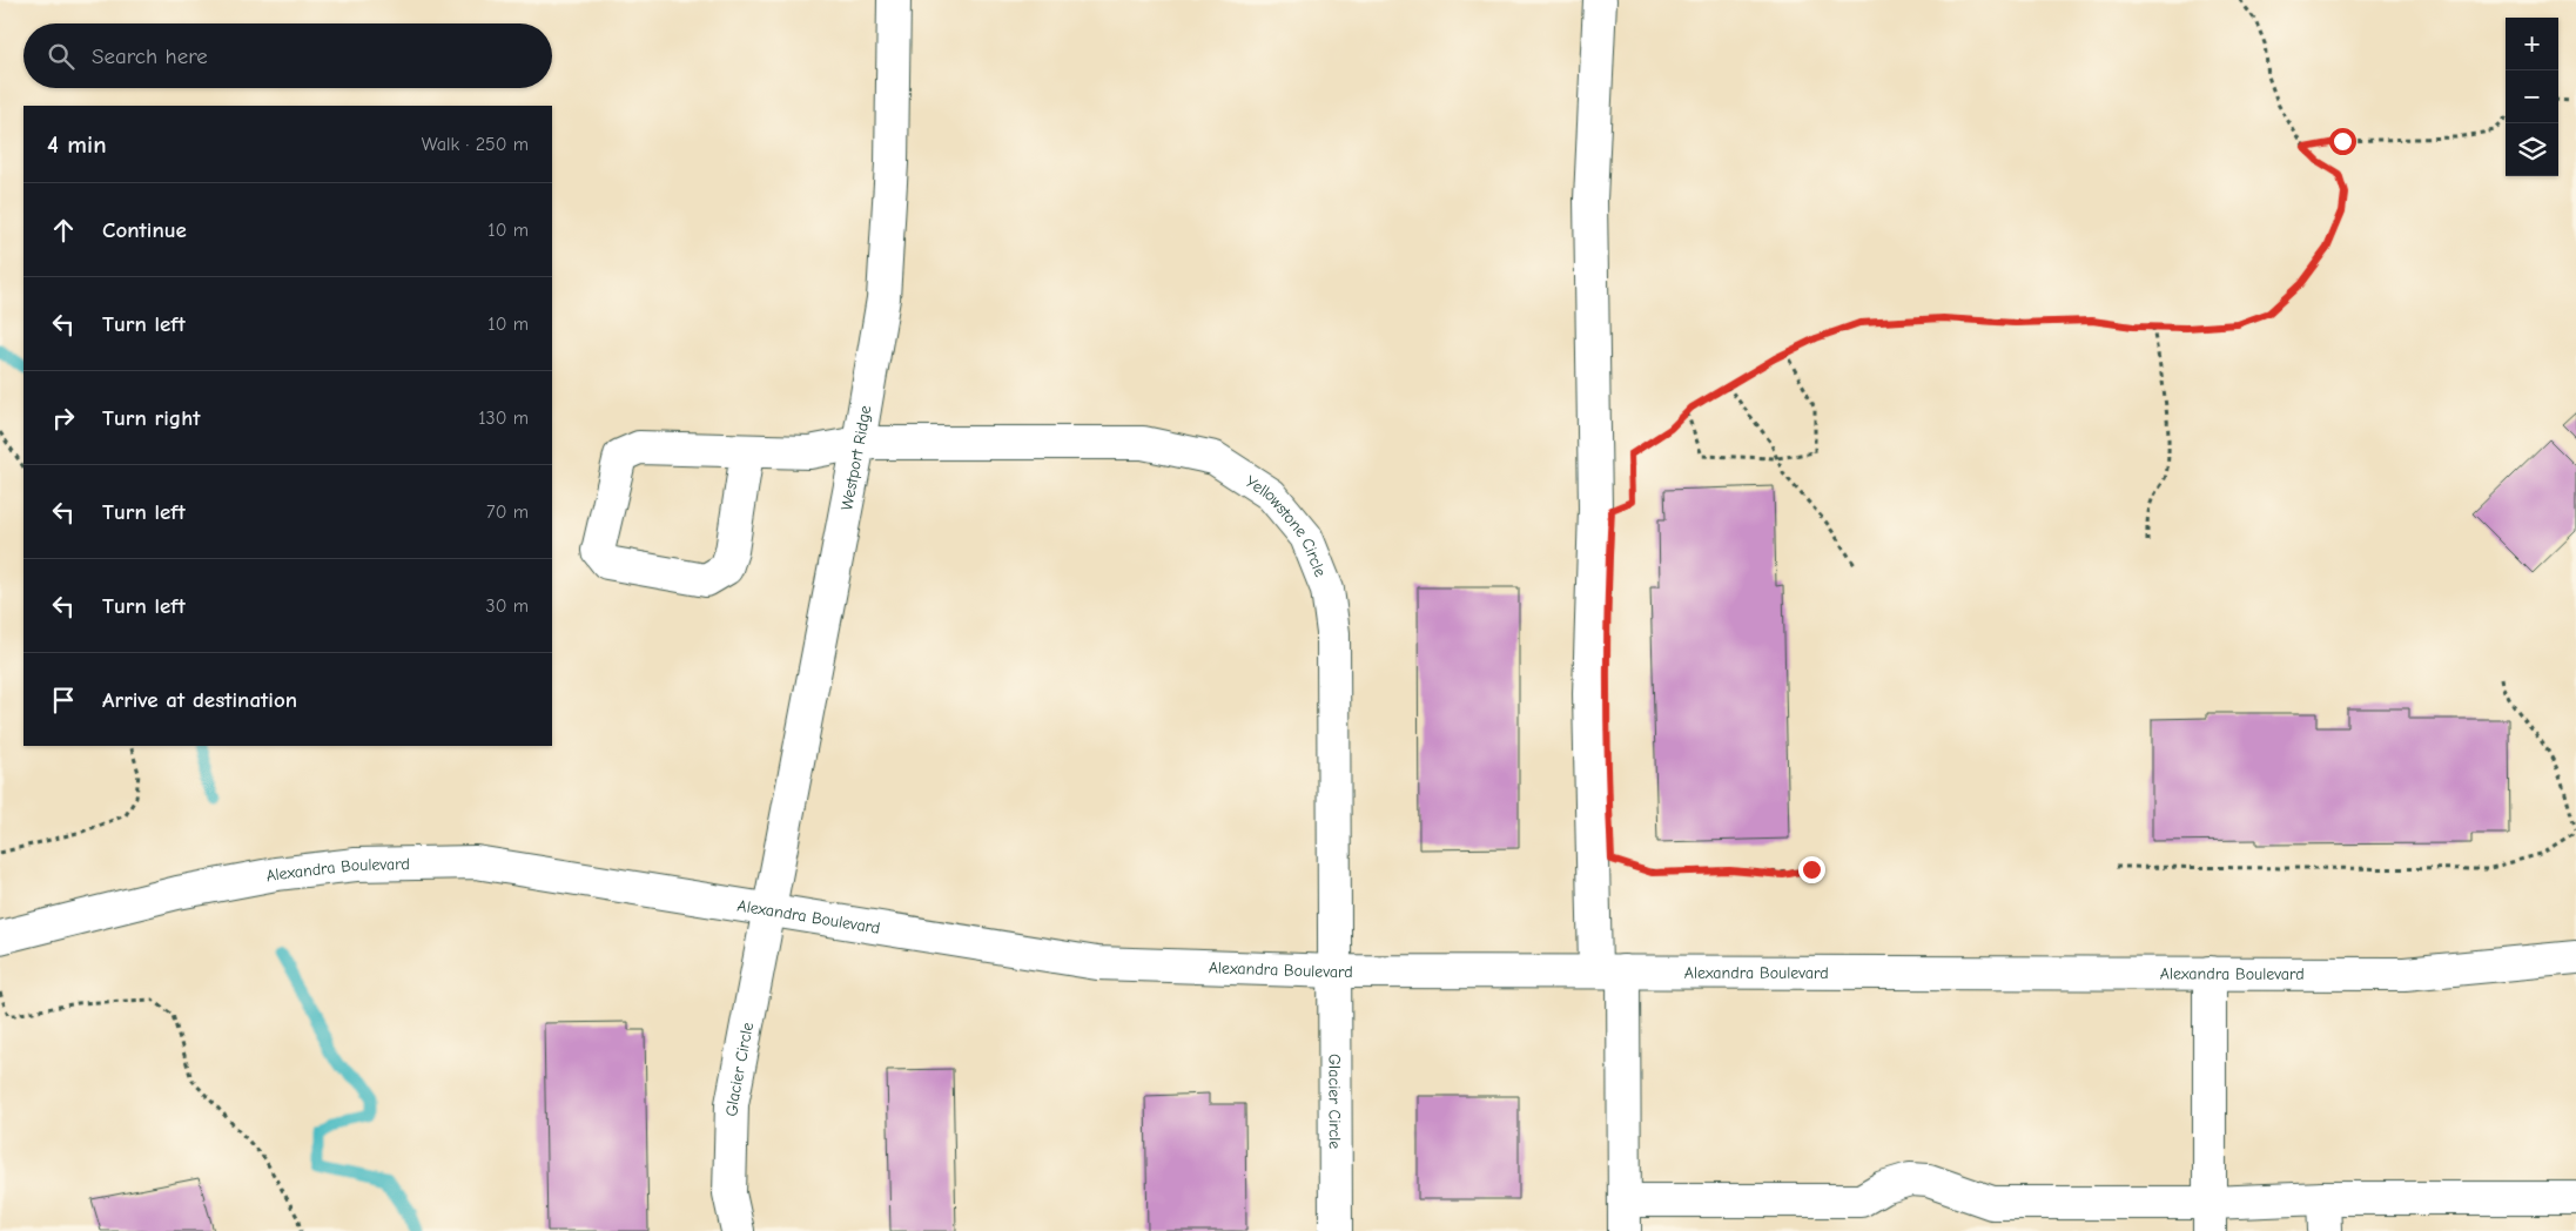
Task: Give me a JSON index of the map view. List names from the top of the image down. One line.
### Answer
{"streets":{"street":["Westport Ridge","Yellowstone Circle","Alexandra Boulevard","Glacier Circle"]},"crossings":[["Westport Ridge","Yellowstone Circle"],["Westport Ridge","Alexandra Boulevard"],["Westport Ridge","Glacier Circle"],["Yellowstone Circle","Alexandra Boulevard"],["Yellowstone Circle","Glacier Circle"],["Alexandra Boulevard","Glacier Circle"]],"page":{"map_buttons":["+","−"],"search":"Search here","heading":["4 min","Walk · 250 m"],"list":[["Continue","10 m"],["Turn left","10 m"],["Turn right","130 m"],["Turn left","70 m"],["Turn left","30 m"],"Arrive at destination"]}}
